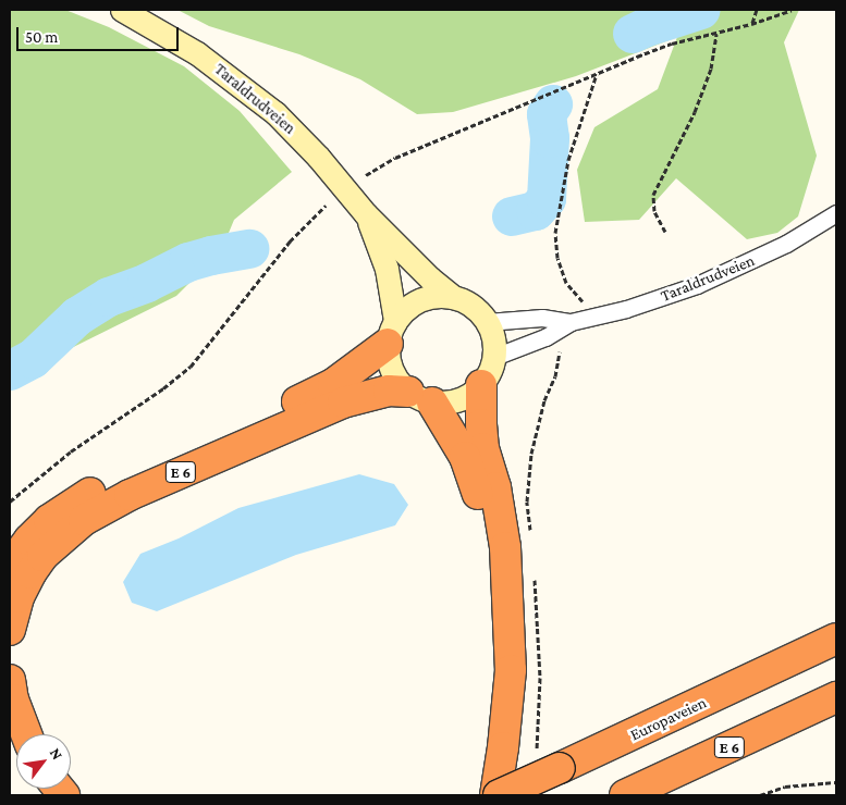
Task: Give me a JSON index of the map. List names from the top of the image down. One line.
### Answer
{"streets":{"highway":["E 6","Europaveien"],"main road":["Taraldrudveien"]},"crossings":[["Taraldrudveien","E 6"]],"scale_bar":"50 m","north":"top right"}
